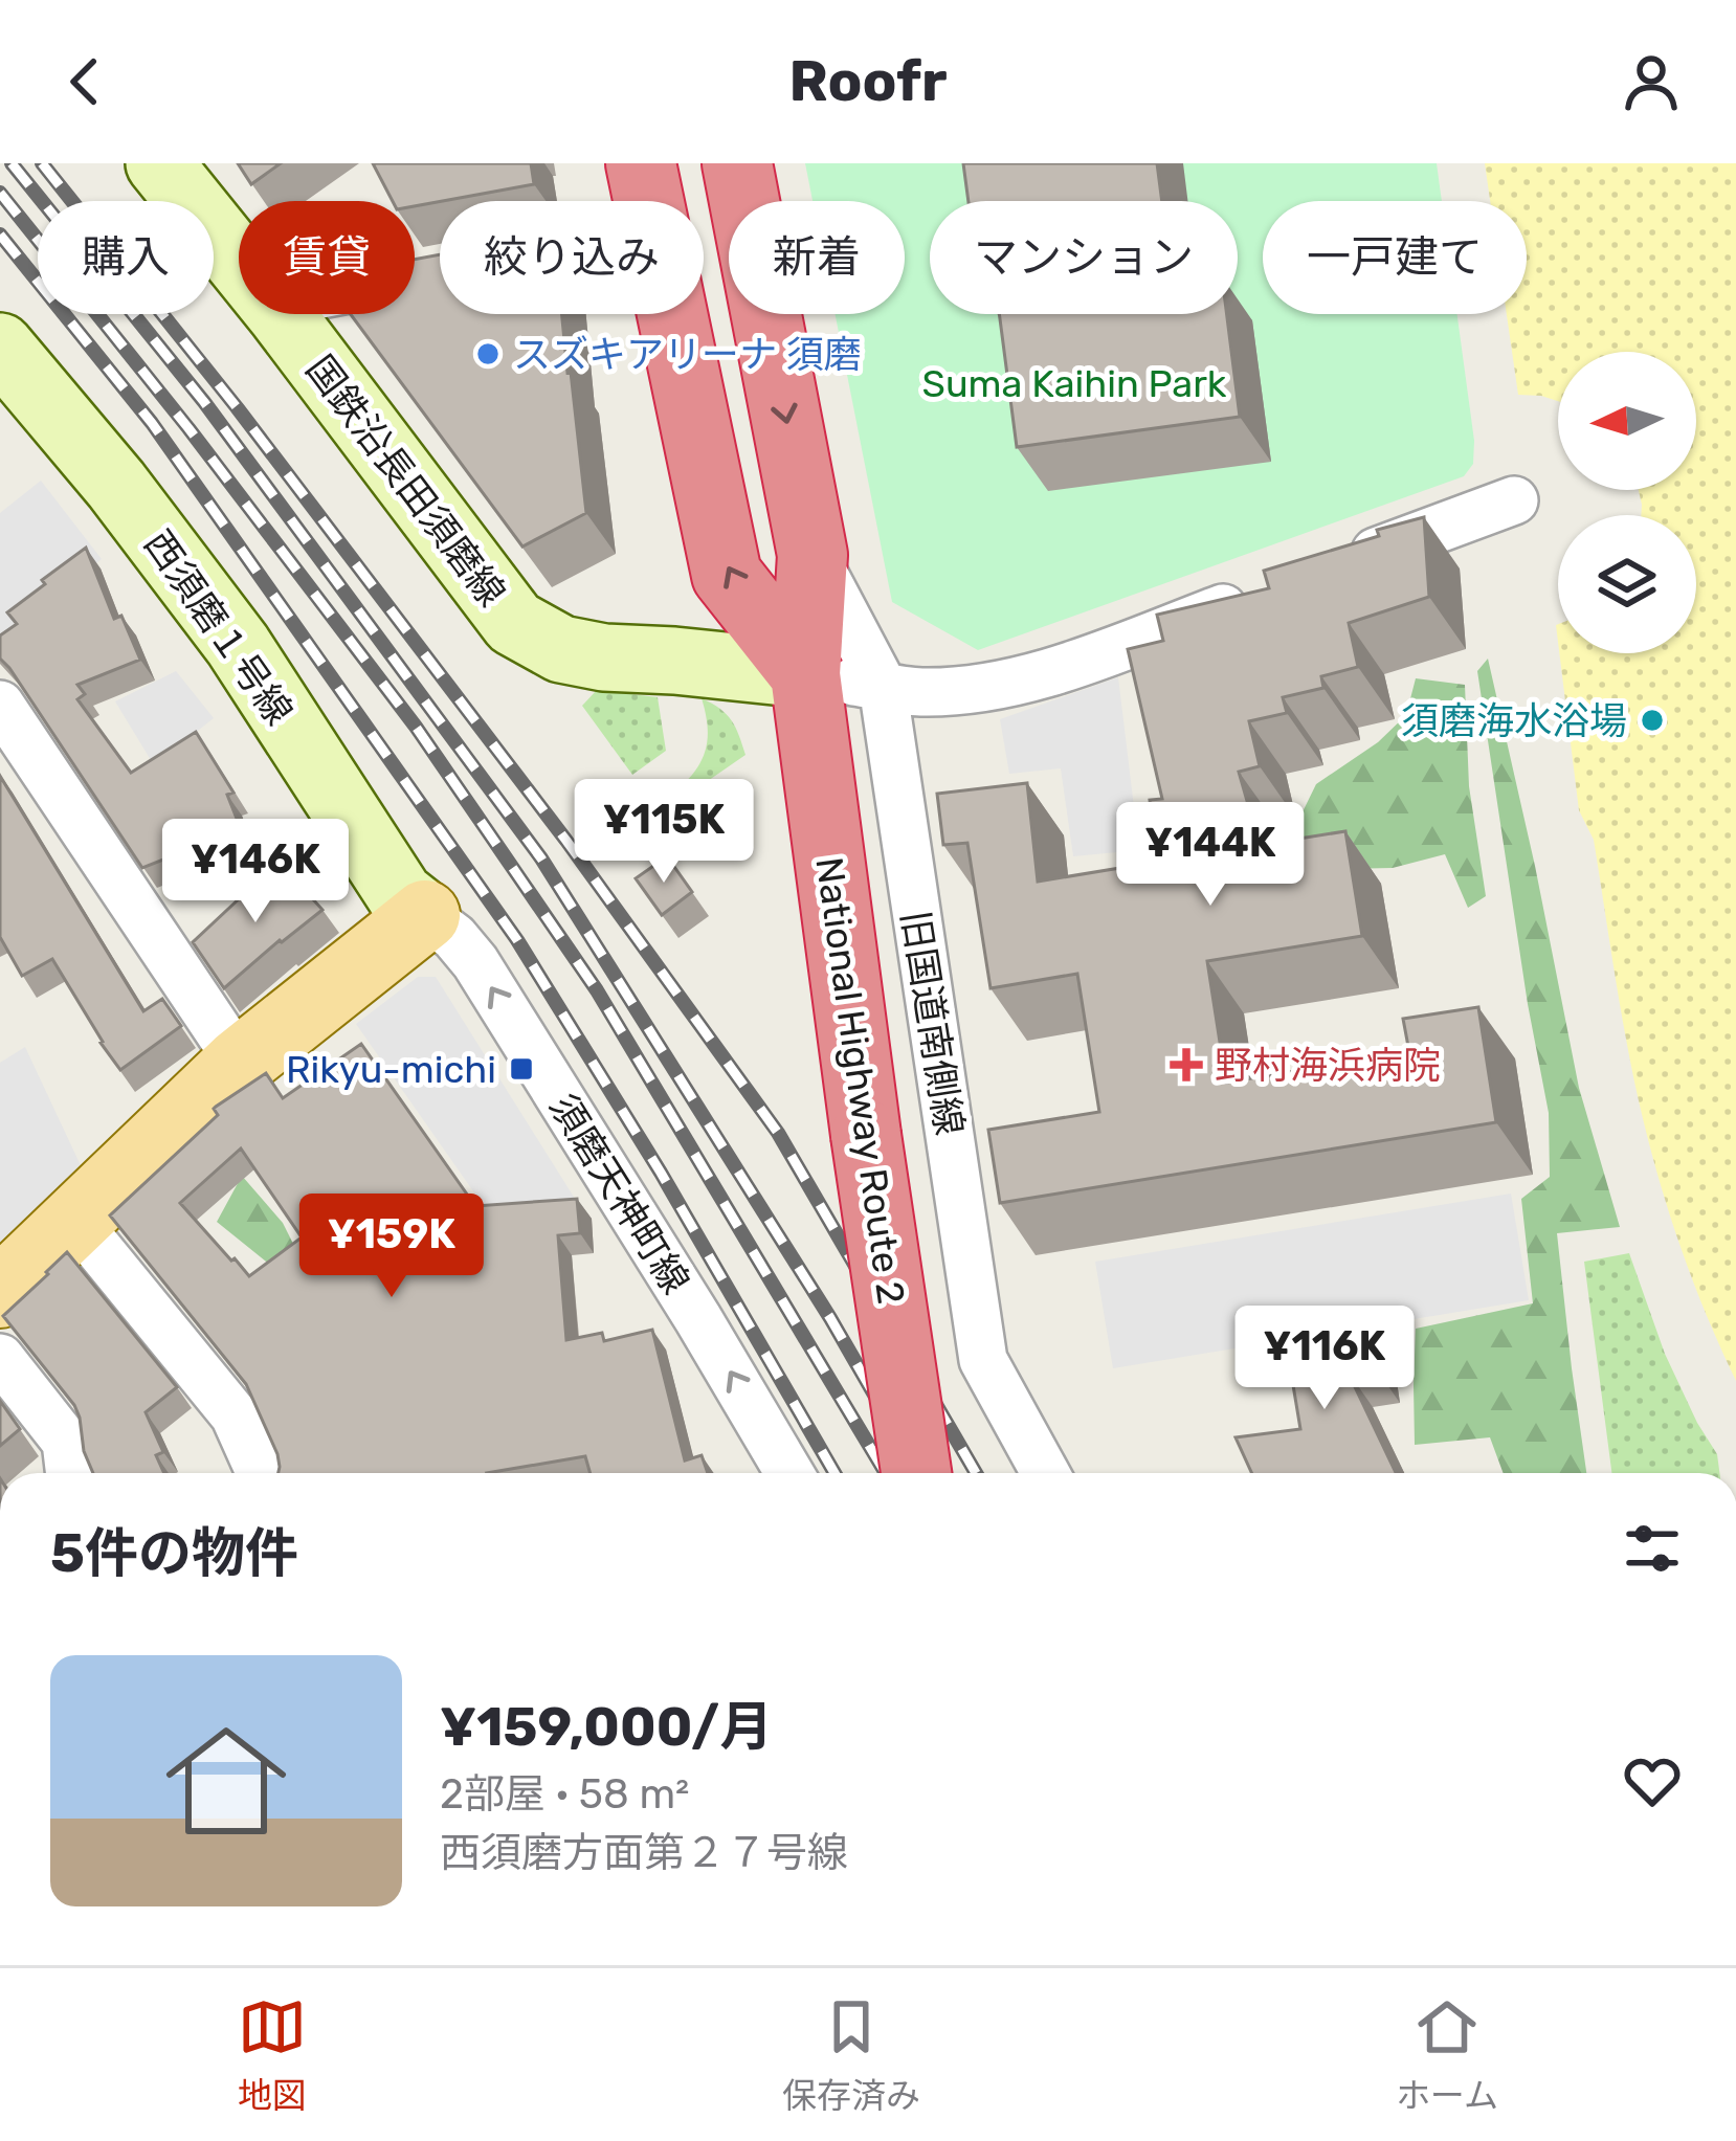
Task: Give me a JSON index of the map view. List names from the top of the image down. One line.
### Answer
{"streets":{"highway":["National Highway Route 2"],"street":["国鉄沿長田須磨線","西須磨１号線","旧国道南側線","須磨天神町線"]},"crossings":[["国鉄沿長田須磨線","National Highway Route 2"],["西須磨１号線","須磨天神町線"],["旧国道南側線","National Highway Route 2"]],"one_way":["須磨天神町線"],"parks":["Suma Kaihin Park"],"places":{"other":["スズキアリーナ 須磨","須磨海水浴場"],"health":["野村海浜病院"],"transit":["Rikyu-michi"]},"north":"left","page":{"header":"Roofr","chip":["購入","賃貸","絞り込み","新着","マンション","一戸建て"],"price":["¥115K","¥144K","¥146K","¥159K","¥116K"],"heading":"5件の物件","list":[{"name":"¥159,000/月","note":"2部屋 · 58 m² · 西須磨方面第２７号線"}],"tabs":["地図","保存済み","ホーム"]}}
